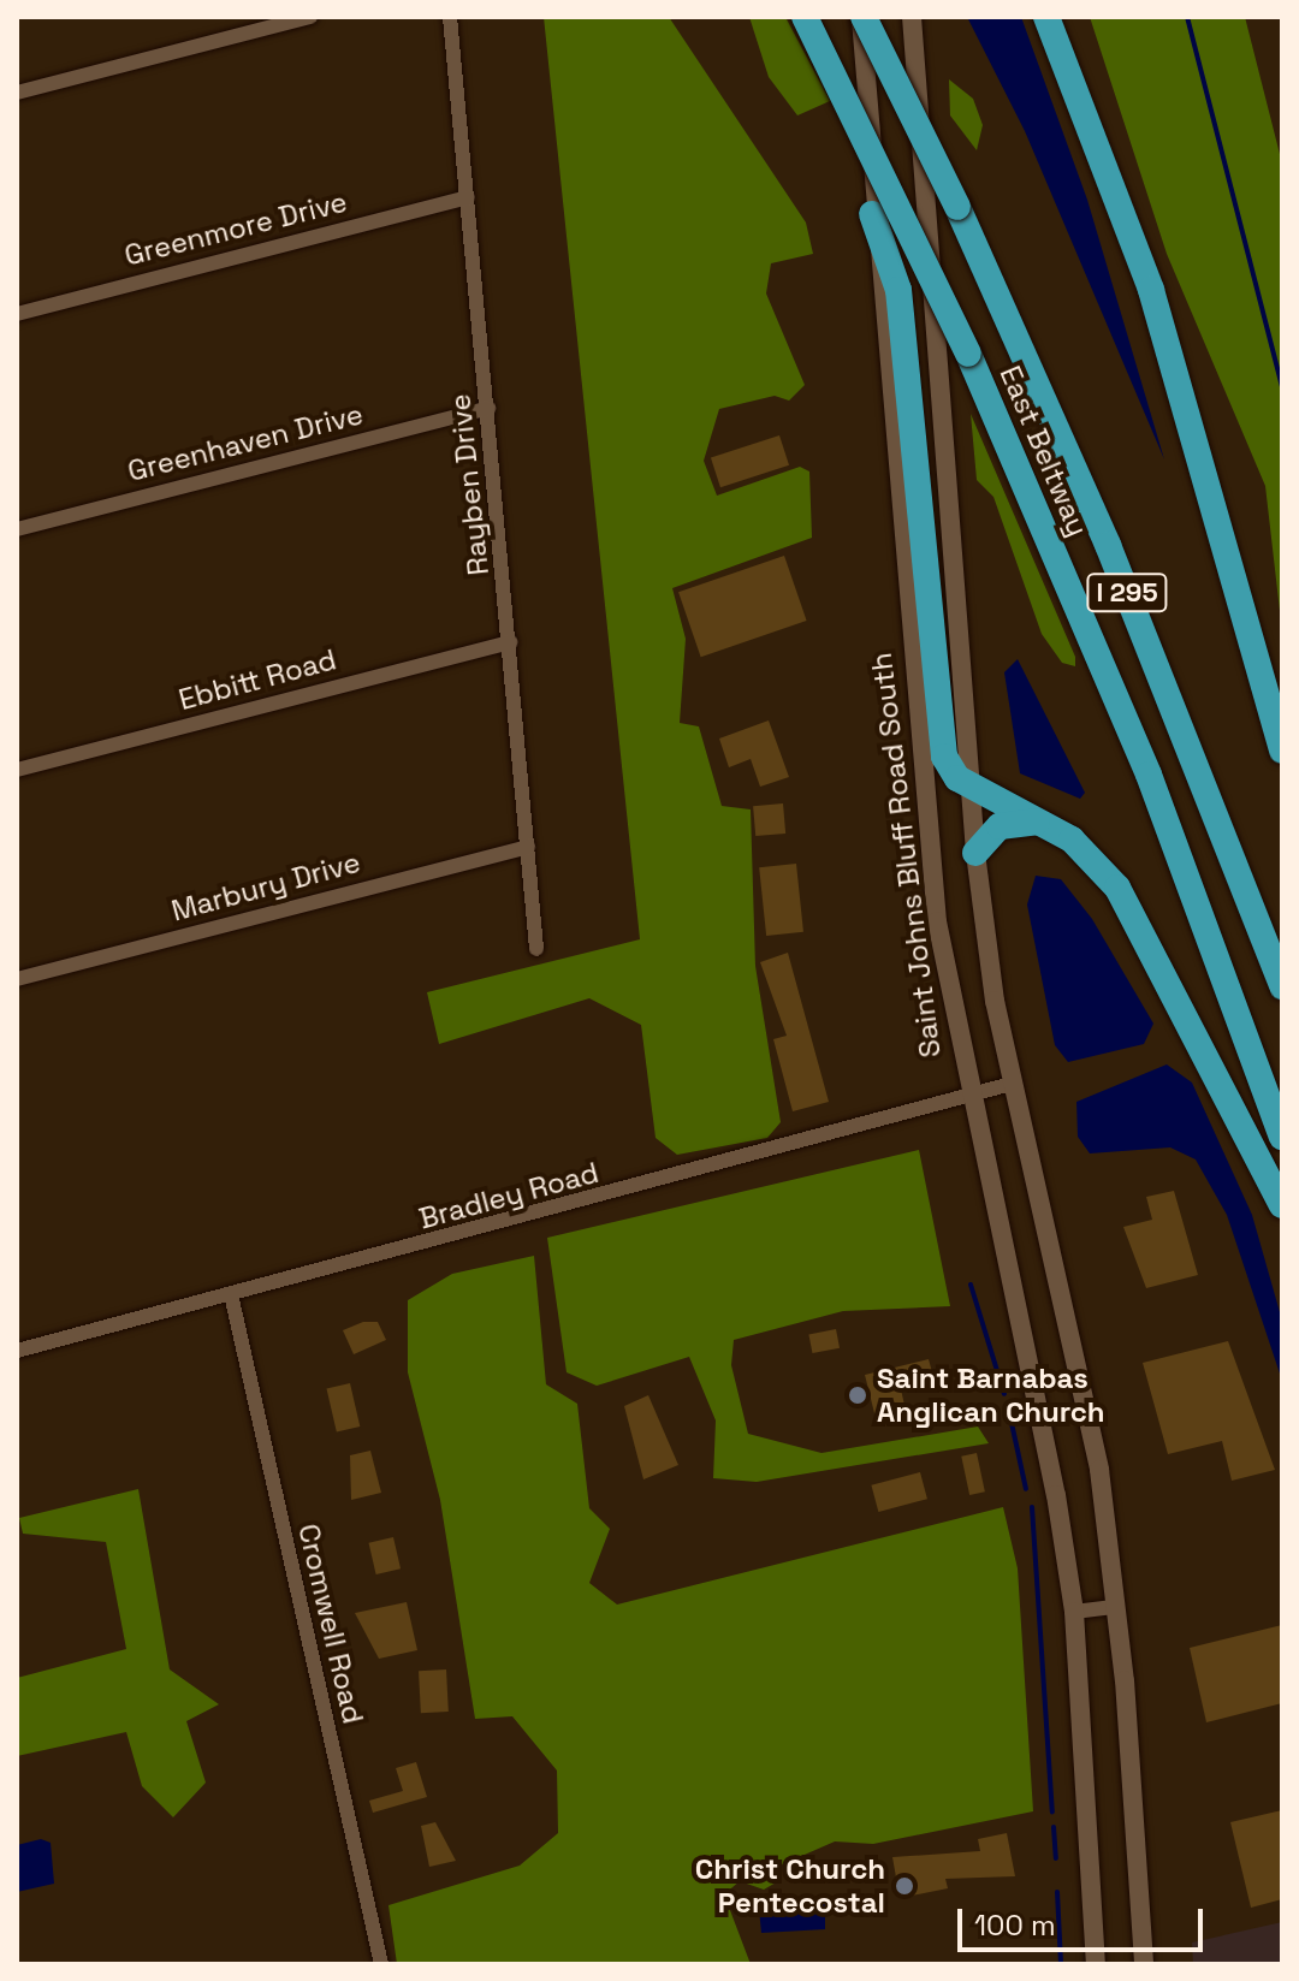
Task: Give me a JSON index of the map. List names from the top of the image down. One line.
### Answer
{"streets":{"highway":["East Beltway","I 295"],"main road":["Saint Johns Bluff Road South"],"street":["Greenmore Drive","Greenhaven Drive","Rayben Drive","Ebbitt Road","Marbury Drive","Bradley Road","Cromwell Road"]},"crossings":[["Greenmore Drive","Rayben Drive"],["Greenhaven Drive","Rayben Drive"],["East Beltway","Saint Johns Bluff Road South"],["Rayben Drive","Ebbitt Road"],["Rayben Drive","Marbury Drive"],["Saint Johns Bluff Road South","Bradley Road"],["Bradley Road","Cromwell Road"]],"places":["Saint Barnabas Anglican Church","Christ Church Pentecostal"],"scale_bar":"100 m"}
